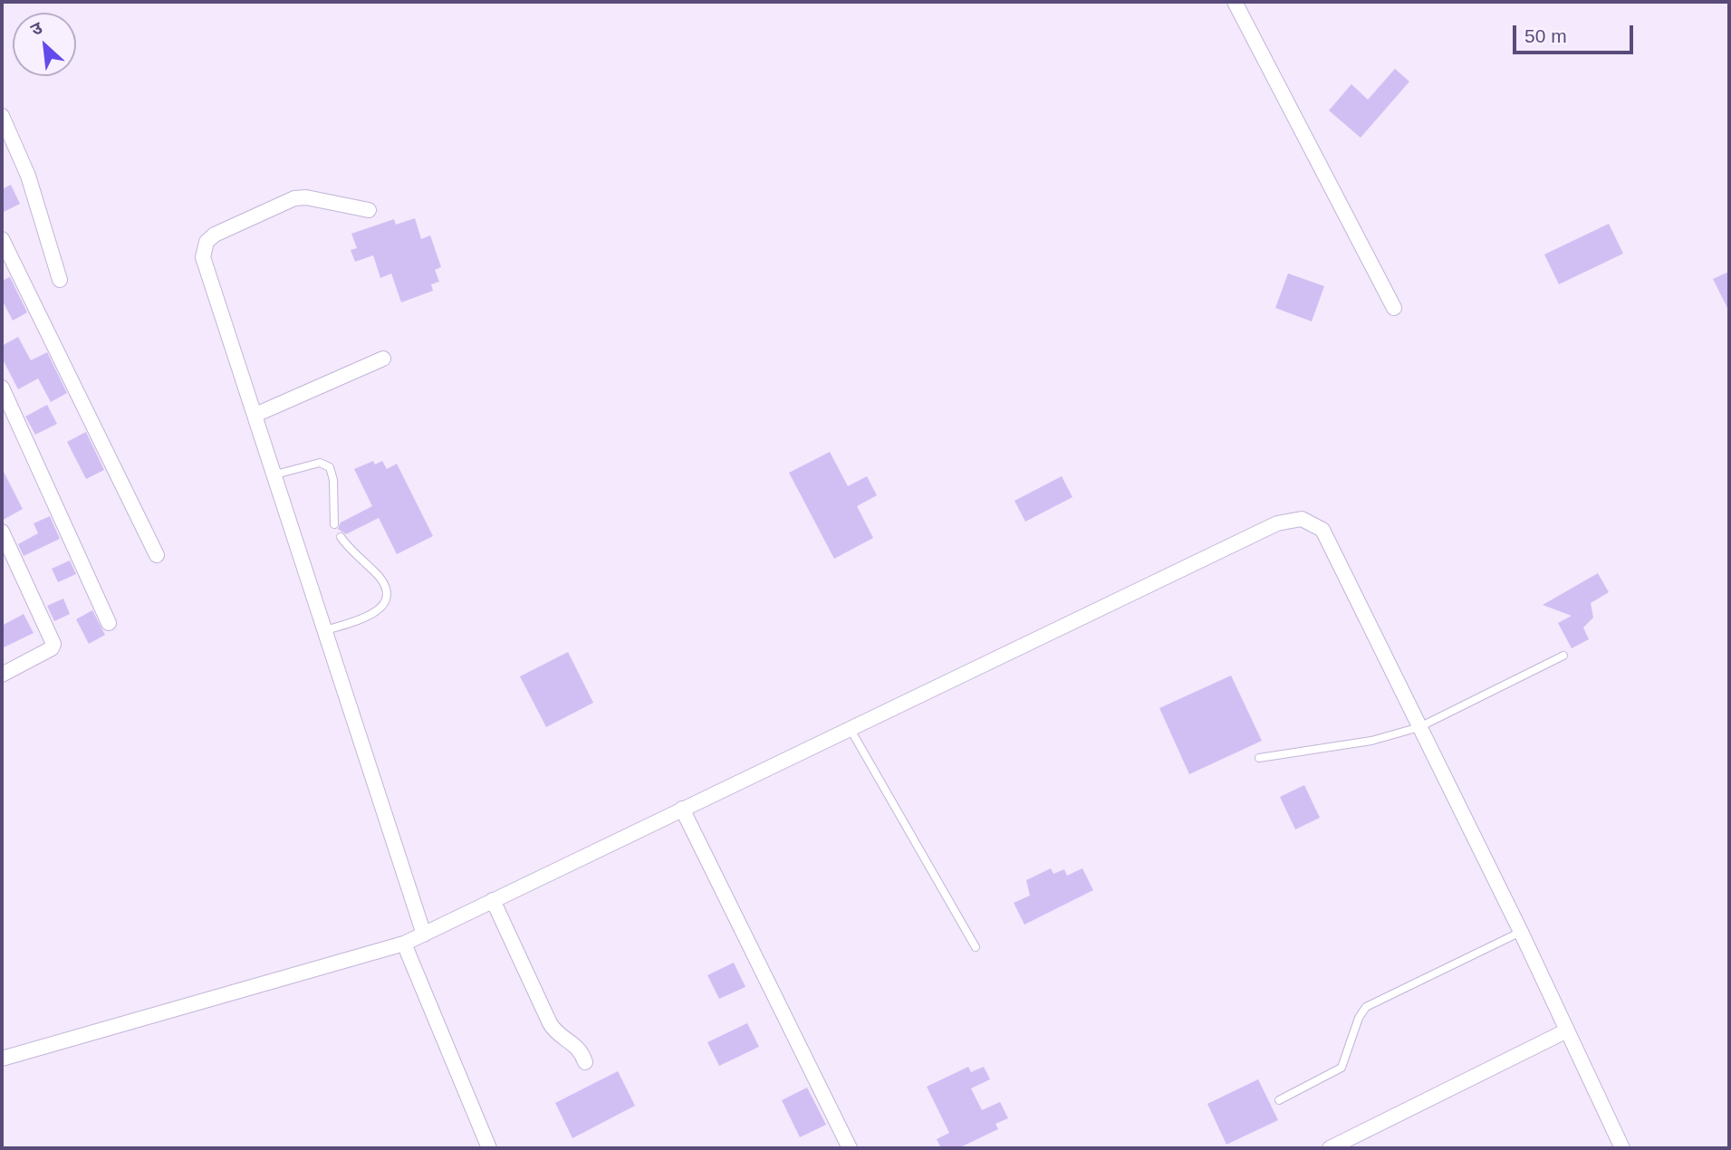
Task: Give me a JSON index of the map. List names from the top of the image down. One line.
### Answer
{"scale_bar":"50 m","north":"top left"}
